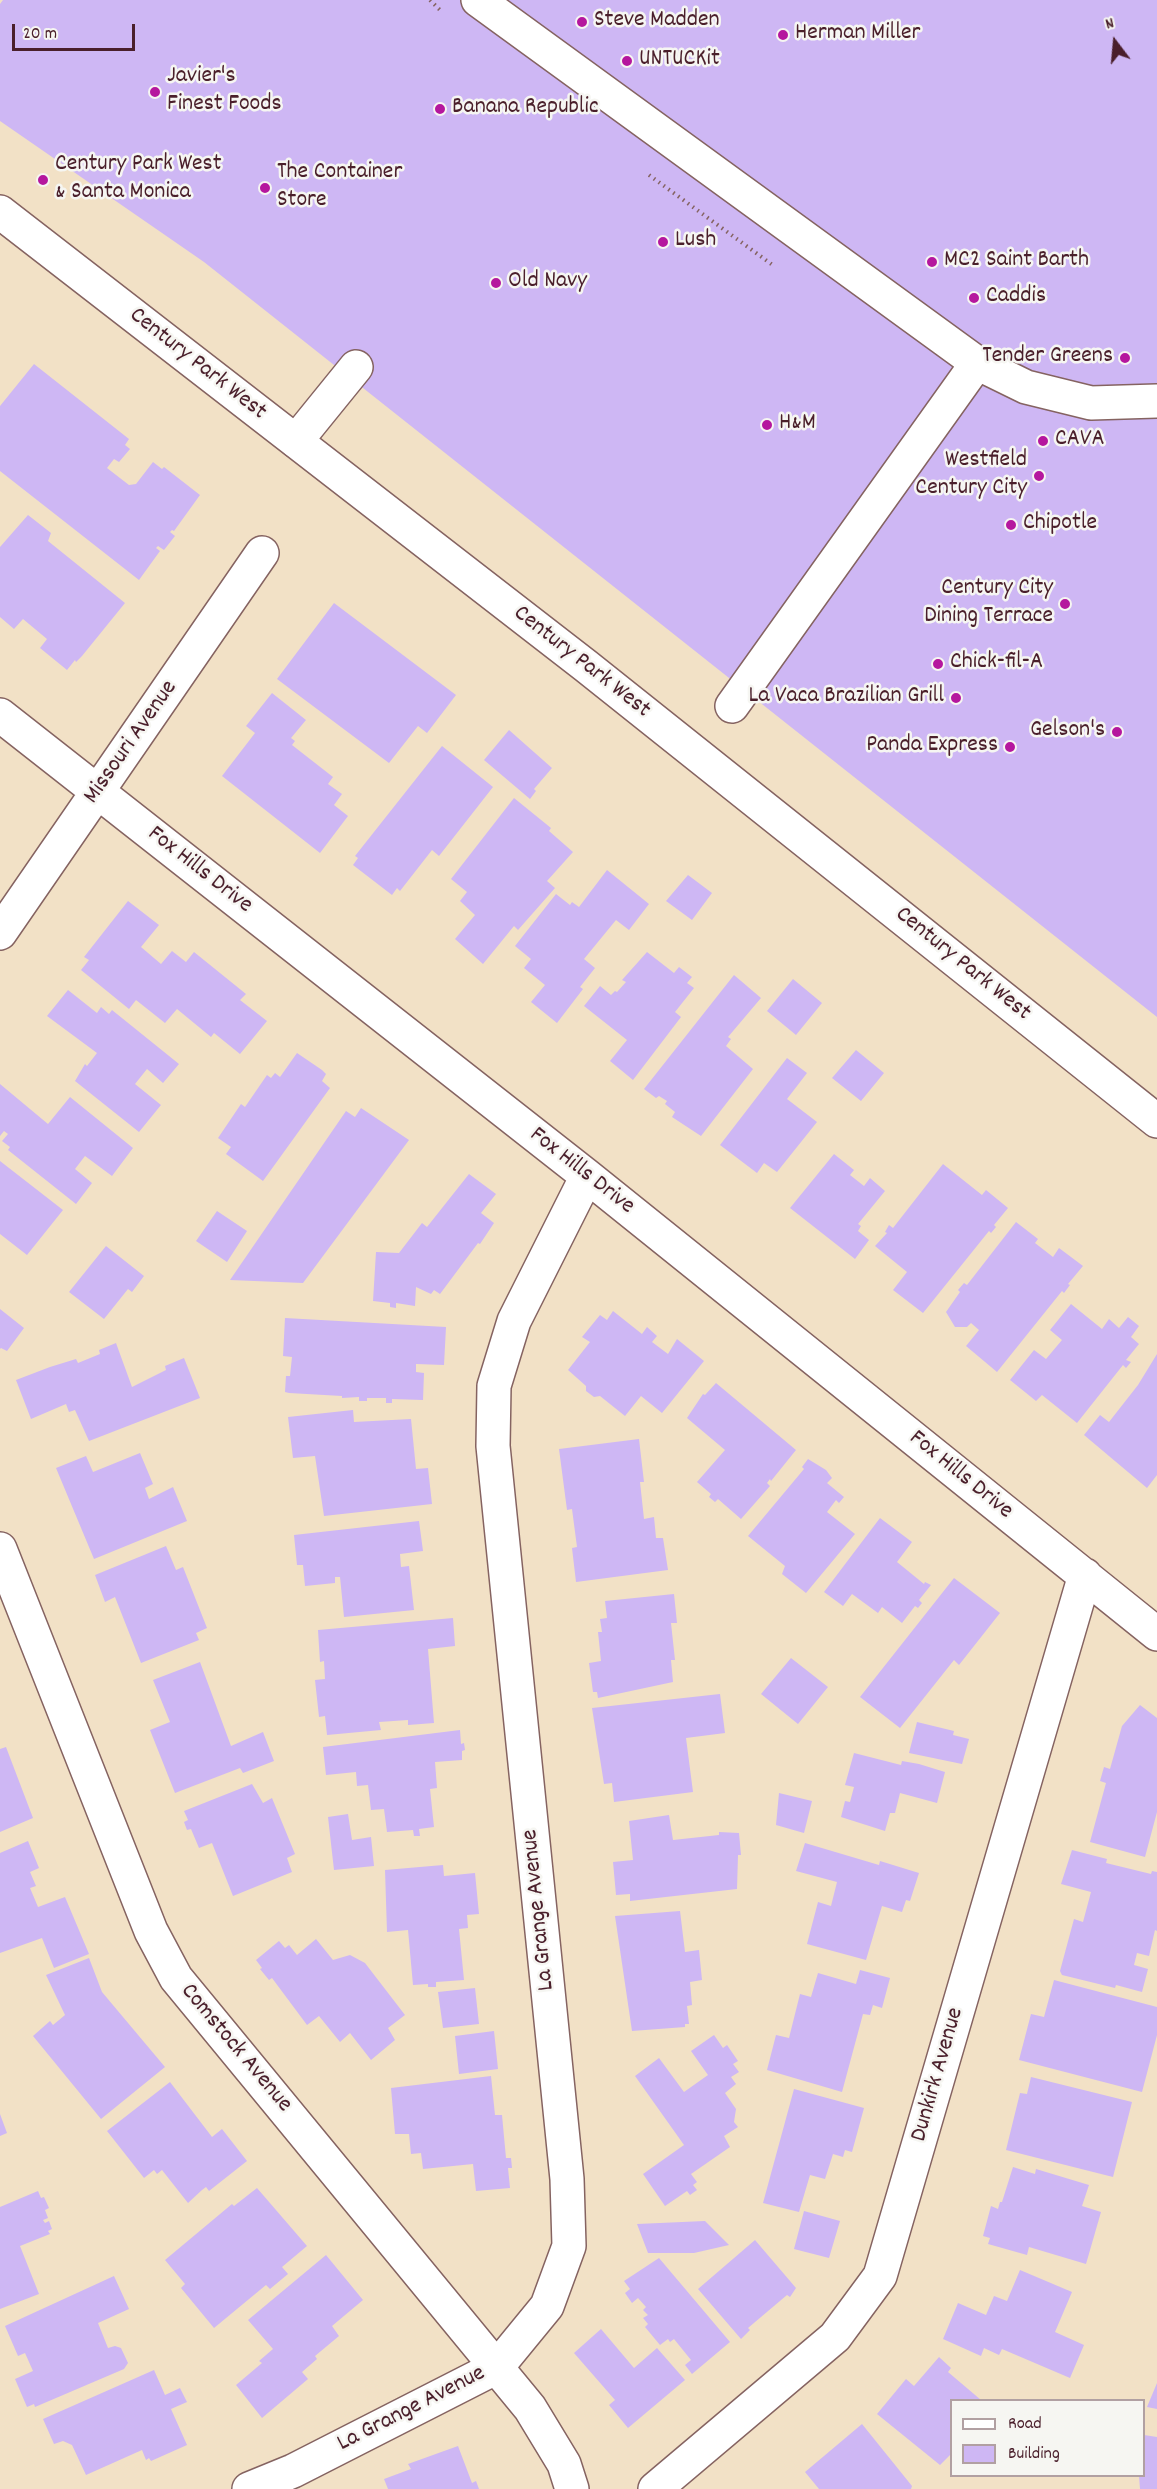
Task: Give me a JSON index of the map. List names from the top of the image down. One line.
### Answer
{"streets":{"street":["Century Park West","Missouri Avenue","Fox Hills Drive","La Grange Avenue","Comstock Avenue","Dunkirk Avenue"]},"crossings":[["Missouri Avenue","Fox Hills Drive"],["Fox Hills Drive","La Grange Avenue"],["Fox Hills Drive","Dunkirk Avenue"],["La Grange Avenue","Comstock Avenue"]],"places":["Steve Madden","Herman Miller","UNTUCKit","Javier's Finest Foods","Banana Republic","Century Park West & Santa Monica","The Container Store","Lush","MC2 Saint Barth","Old Navy","Caddis","Tender Greens","H&M","CAVA","Westfield Century City","Chipotle","Century City Dining Terrace","Chick-fil-A","La Vaca Brazilian Grill","Gelson's","Panda Express"],"legend":["Road","Building"],"scale_bar":"20 m","north":"top"}
